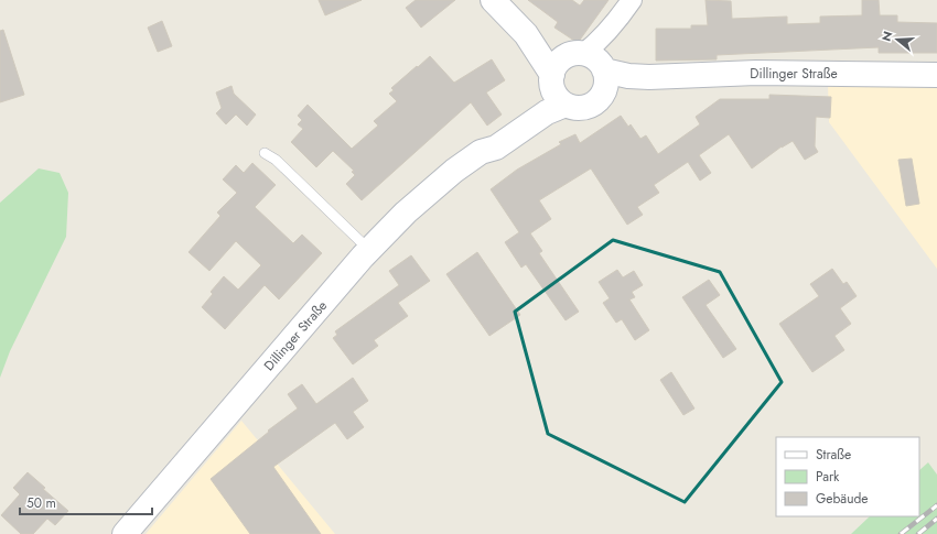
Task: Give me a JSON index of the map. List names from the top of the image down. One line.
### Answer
{"streets":{"street":["Dillinger Straße"]},"legend":["Straße","Park","Gebäude"],"scale_bar":"50 m","north":"left"}
